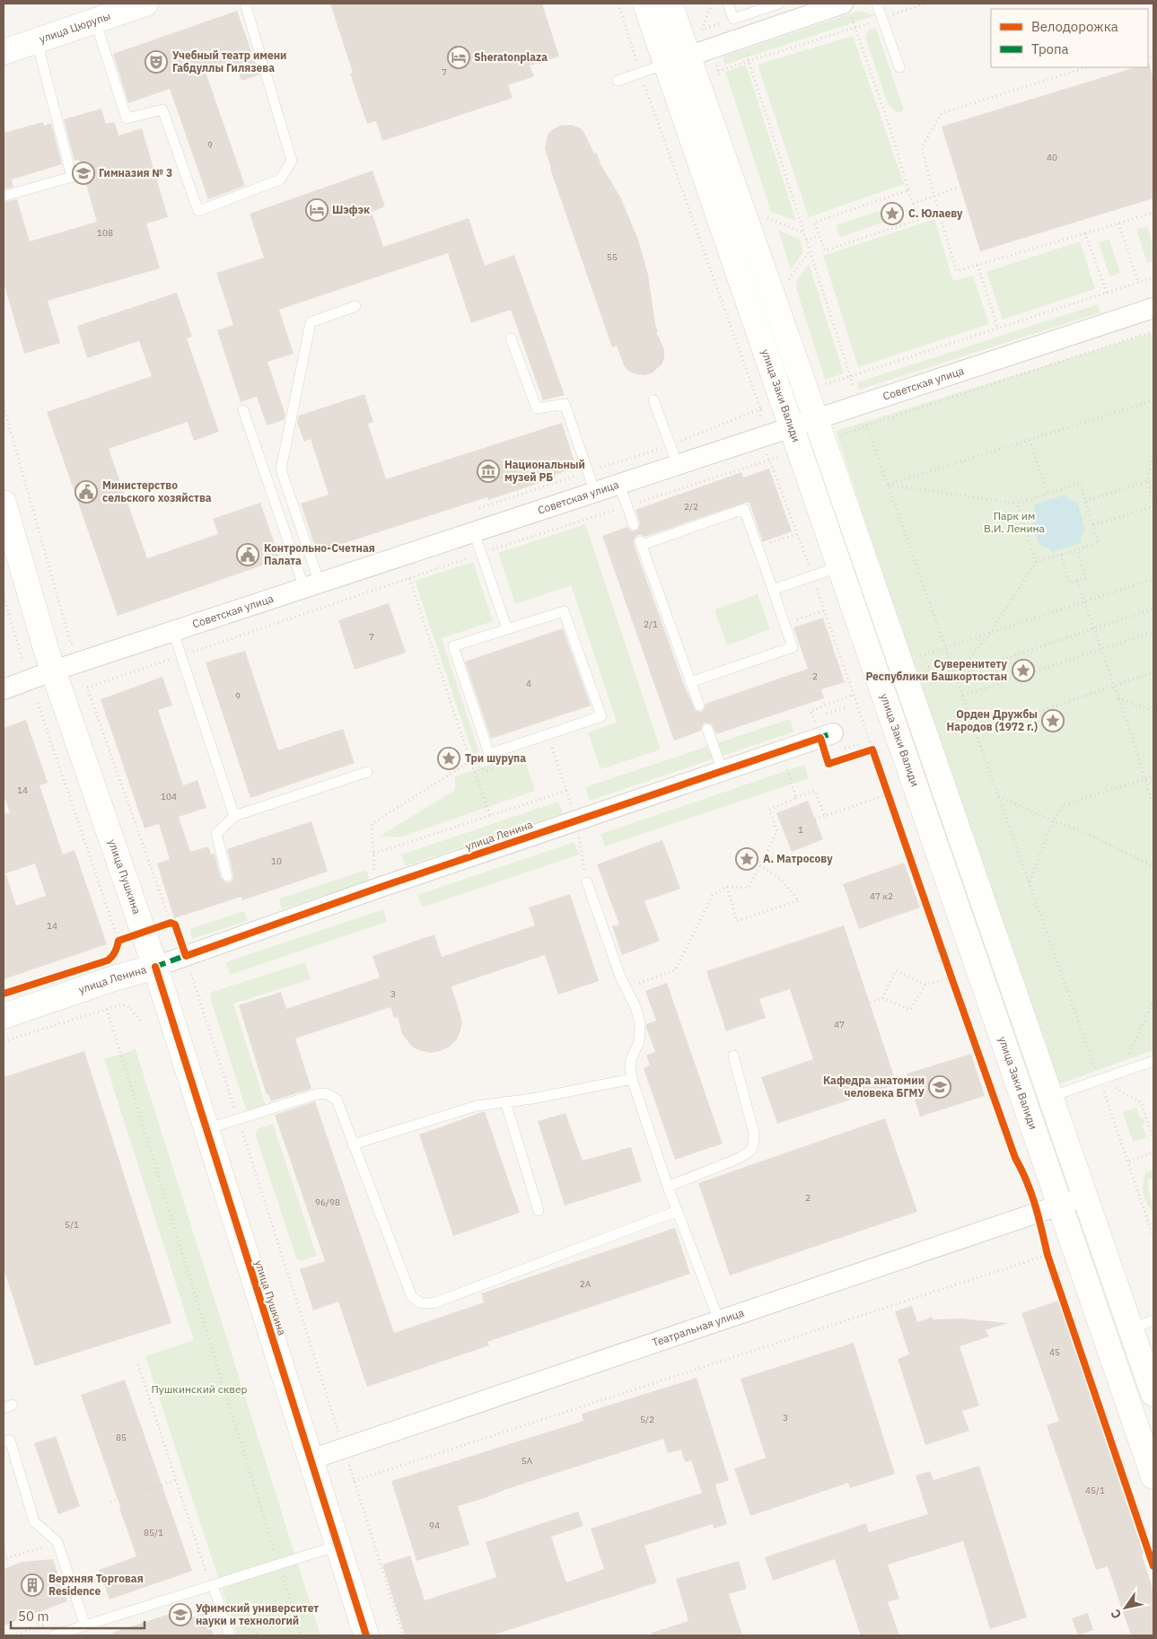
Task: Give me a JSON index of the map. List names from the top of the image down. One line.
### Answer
{"streets":{"main road":["улица Цюрупы","улица Заки Валиди","улица Ленина","улица Пушкина"],"street":["Советская улица","Театральная улица"]},"crossings":[["Советская улица","улица Заки Валиди"],["Советская улица","улица Пушкина"],["улица Заки Валиди","Театральная улица"],["улица Ленина","улица Пушкина"],["улица Пушкина","Театральная улица"]],"parks":["Парк им В.И. Ленина","Пушкинский сквер"],"places":{"hotel":["Sheratonplaza","Шэфэк"],"theatre":["Учебный театр имени Габдуллы Гилязева"],"school or university":["Гимназия № 3","Кафедра анатомии человека БГМУ","Уфимский университет науки и технологий"],"place":["С. Юлаеву","Суверенитету Республики Башкортостан","Орден Дружбы Народов (1972 г.)","Три шурупа","А. Матросову"],"museum":["Национальный музей РБ"],"public building":["Министерство сельского хозяйства","Контрольно-Счетная Палата"],"building":["Верхняя Торговая Residence"]},"house_numbers":["7","9","40","108","55","2/2","2/1","7","2","4","9","14","104","1","10","47 к2","14","3","47","2","96/98","5/1","2А","45","3","5/2","85","5А","45/1","94","85/1"],"legend":["Велодорожка","Тропа"],"scale_bar":"50 m","north":"bottom left"}
